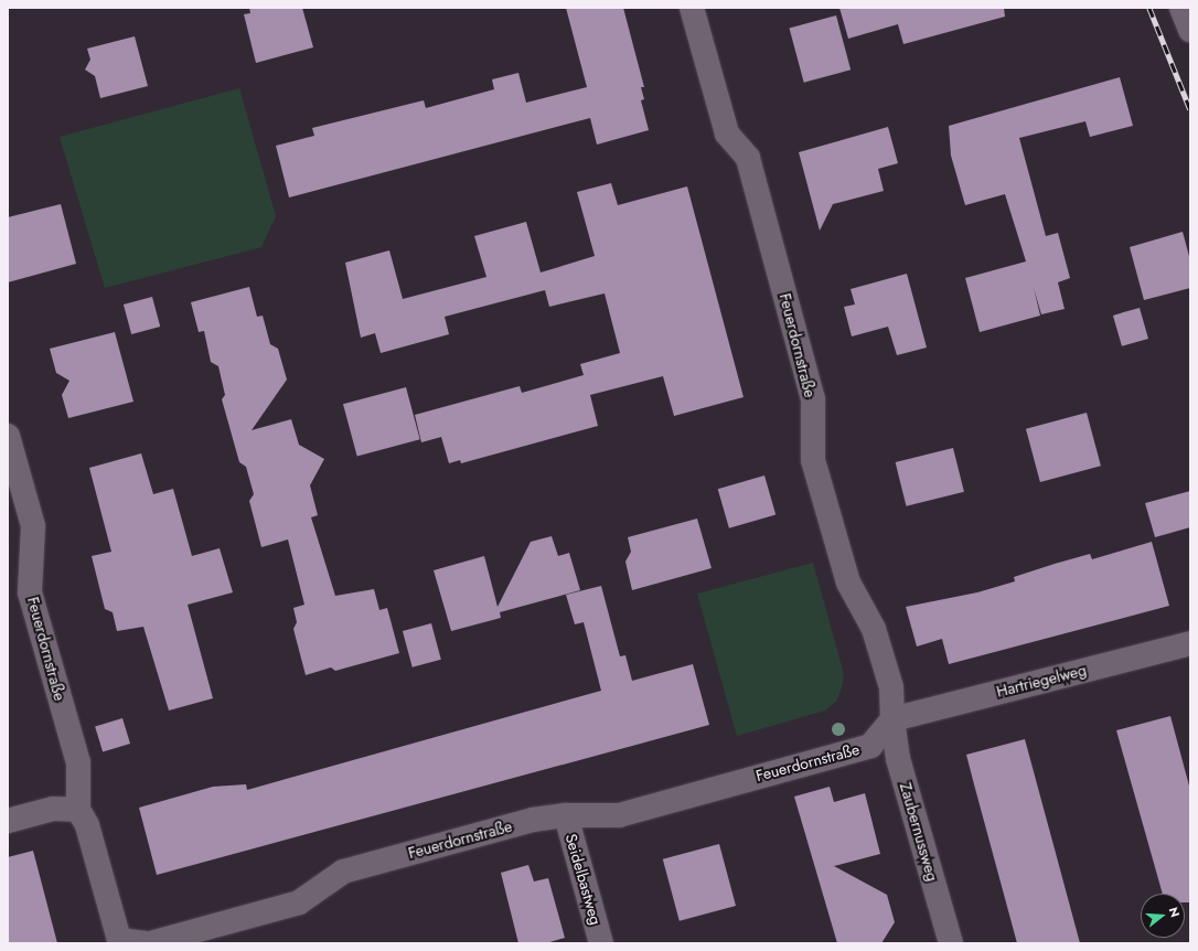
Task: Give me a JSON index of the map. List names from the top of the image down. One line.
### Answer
{"streets":{"street":["Feuerdornstraße","Hartriegelweg","Zaubernussweg","Seidelbastweg"]},"crossings":[["Feuerdornstraße","Hartriegelweg"],["Feuerdornstraße","Zaubernussweg"],["Feuerdornstraße","Seidelbastweg"],["Hartriegelweg","Zaubernussweg"]],"north":"right"}
